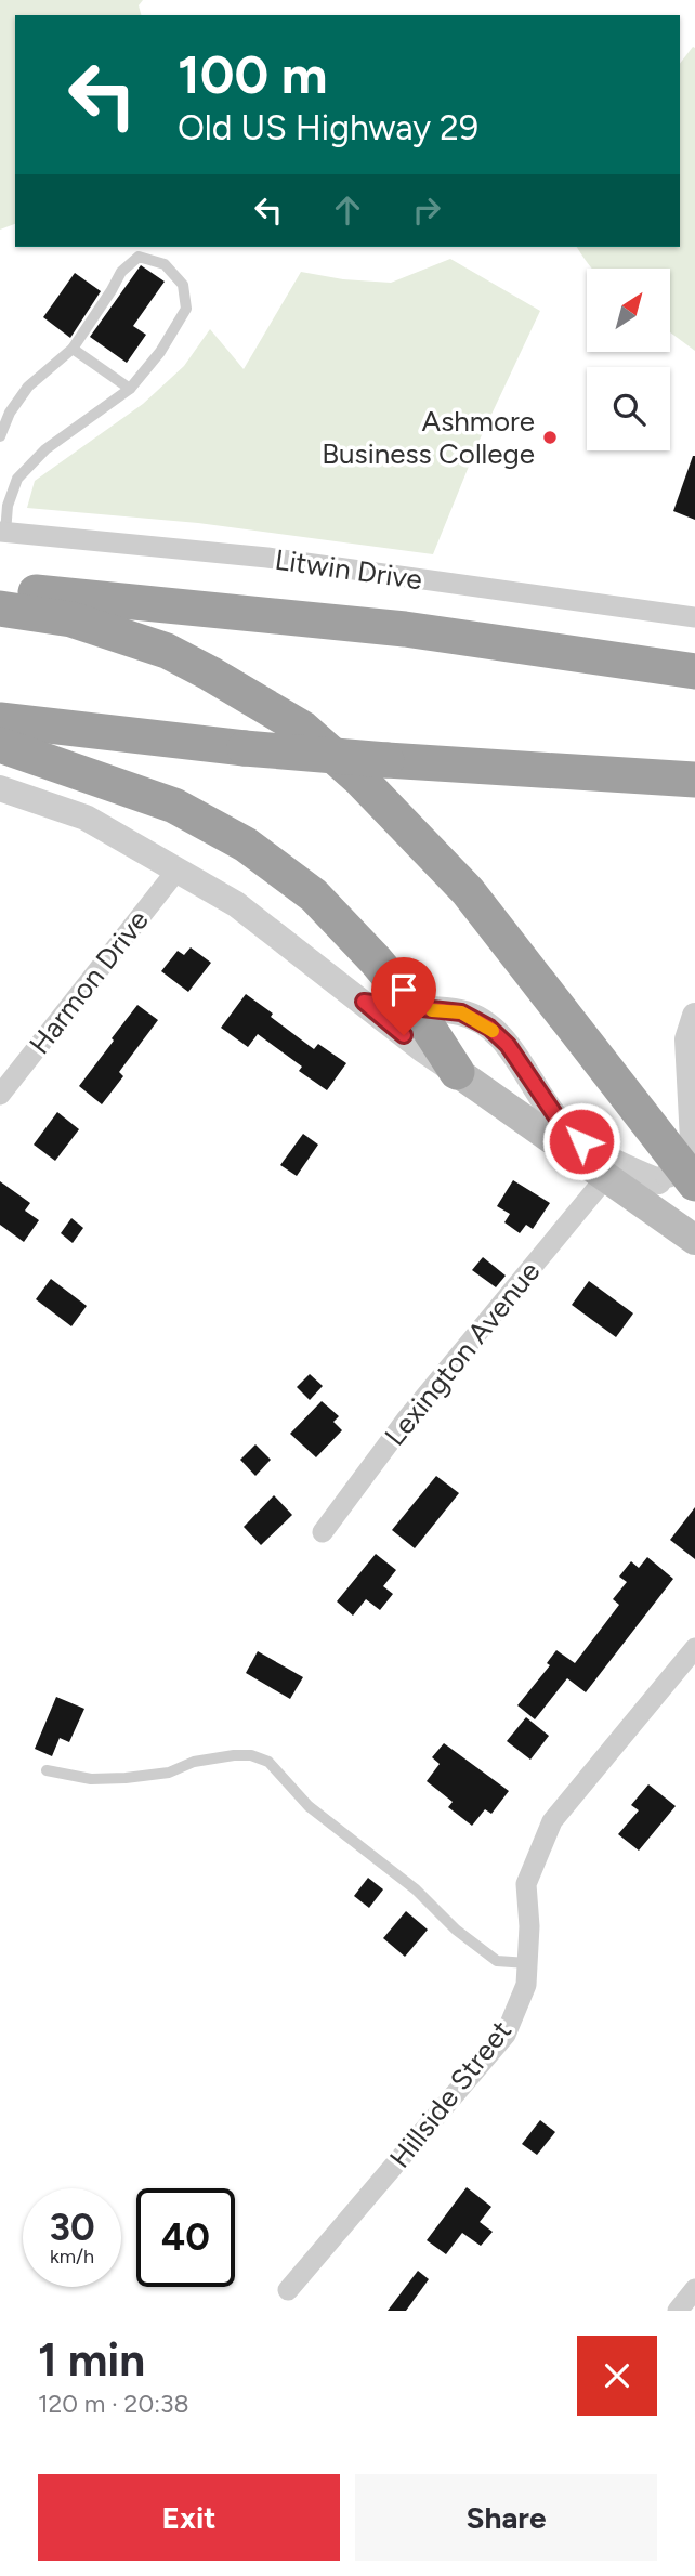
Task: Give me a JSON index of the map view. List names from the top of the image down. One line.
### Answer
{"streets":{"street":["Litwin Drive","Harmon Drive","Lexington Avenue","Hillside Street"]},"places":["Ashmore Business College"],"north":"top right","page":{"turn":["100 m","Old US Highway 29"],"speed":"30 km/h","limit":"40","heading":["1 min","120 m · 20:38"],"buttons":["Exit","Share"]}}
